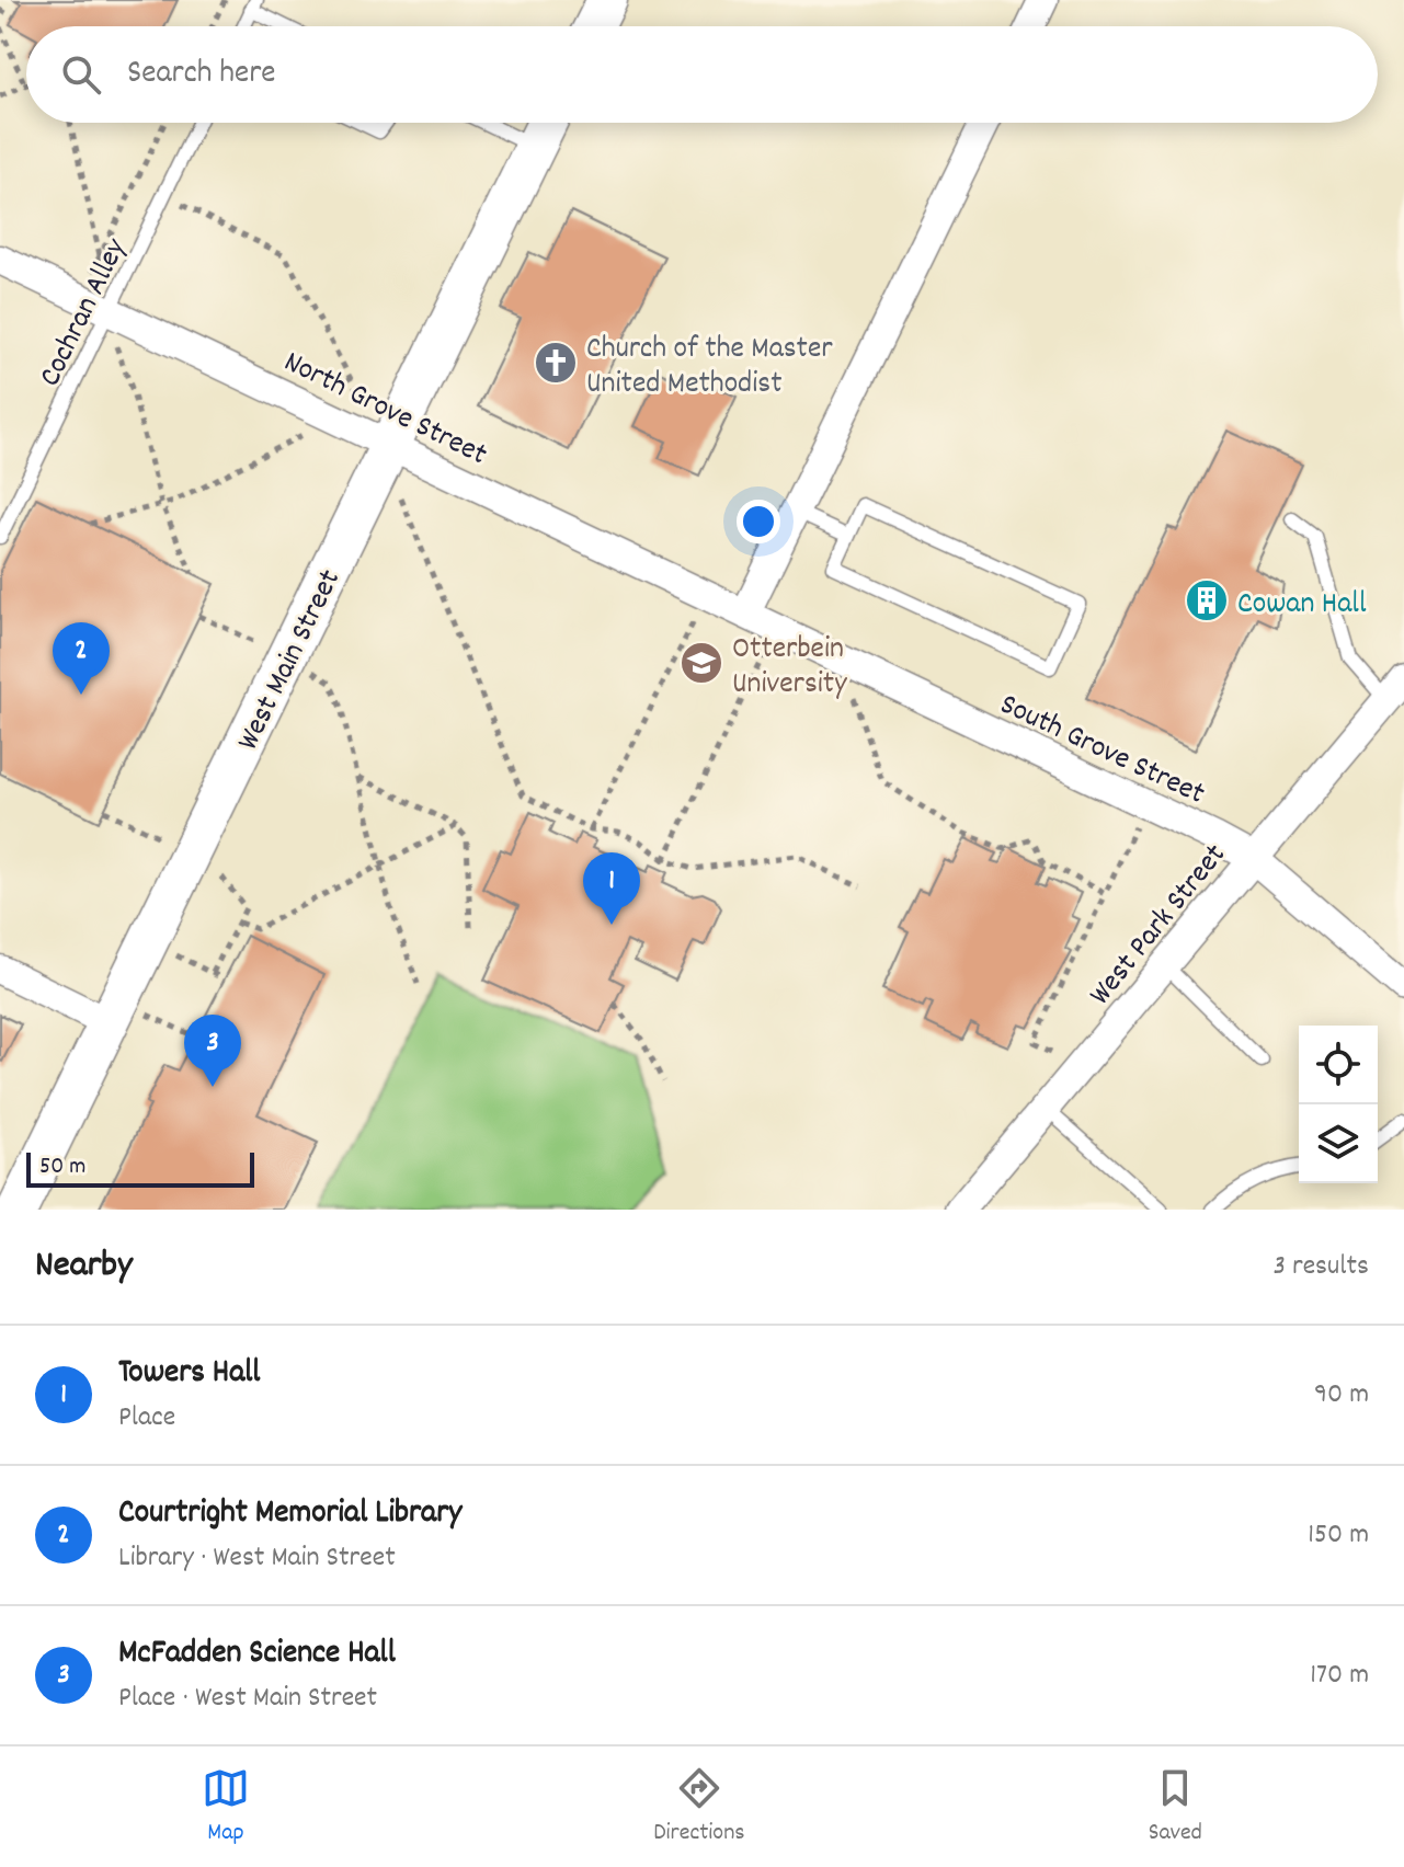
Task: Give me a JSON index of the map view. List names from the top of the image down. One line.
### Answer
{"streets":{"main road":["West Main Street"],"street":["North Grove Street","South Grove Street","West Park Street"],"lane":["Cochran Alley"]},"crossings":[["Cochran Alley","North Grove Street"],["North Grove Street","West Main Street"],["North Grove Street","South Grove Street"],["South Grove Street","West Park Street"]],"places":{"church":["Church of the Master United Methodist"],"building":["Cowan Hall"],"school or university":["Otterbein University"]},"scale_bar":"50 m","page":{"search":"Search here","pins":["2","1","3"],"scale":"50 m","heading":["Nearby","3 results"],"list":[{"mark":"1","name":"Towers Hall","note":"Place","value":"90 m"},{"mark":"2","name":"Courtright Memorial Library","note":"Library · West Main Street","value":"150 m"},{"mark":"3","name":"McFadden Science Hall","note":"Place · West Main Street","value":"170 m"}],"nav":["Map","Directions","Saved"]}}
